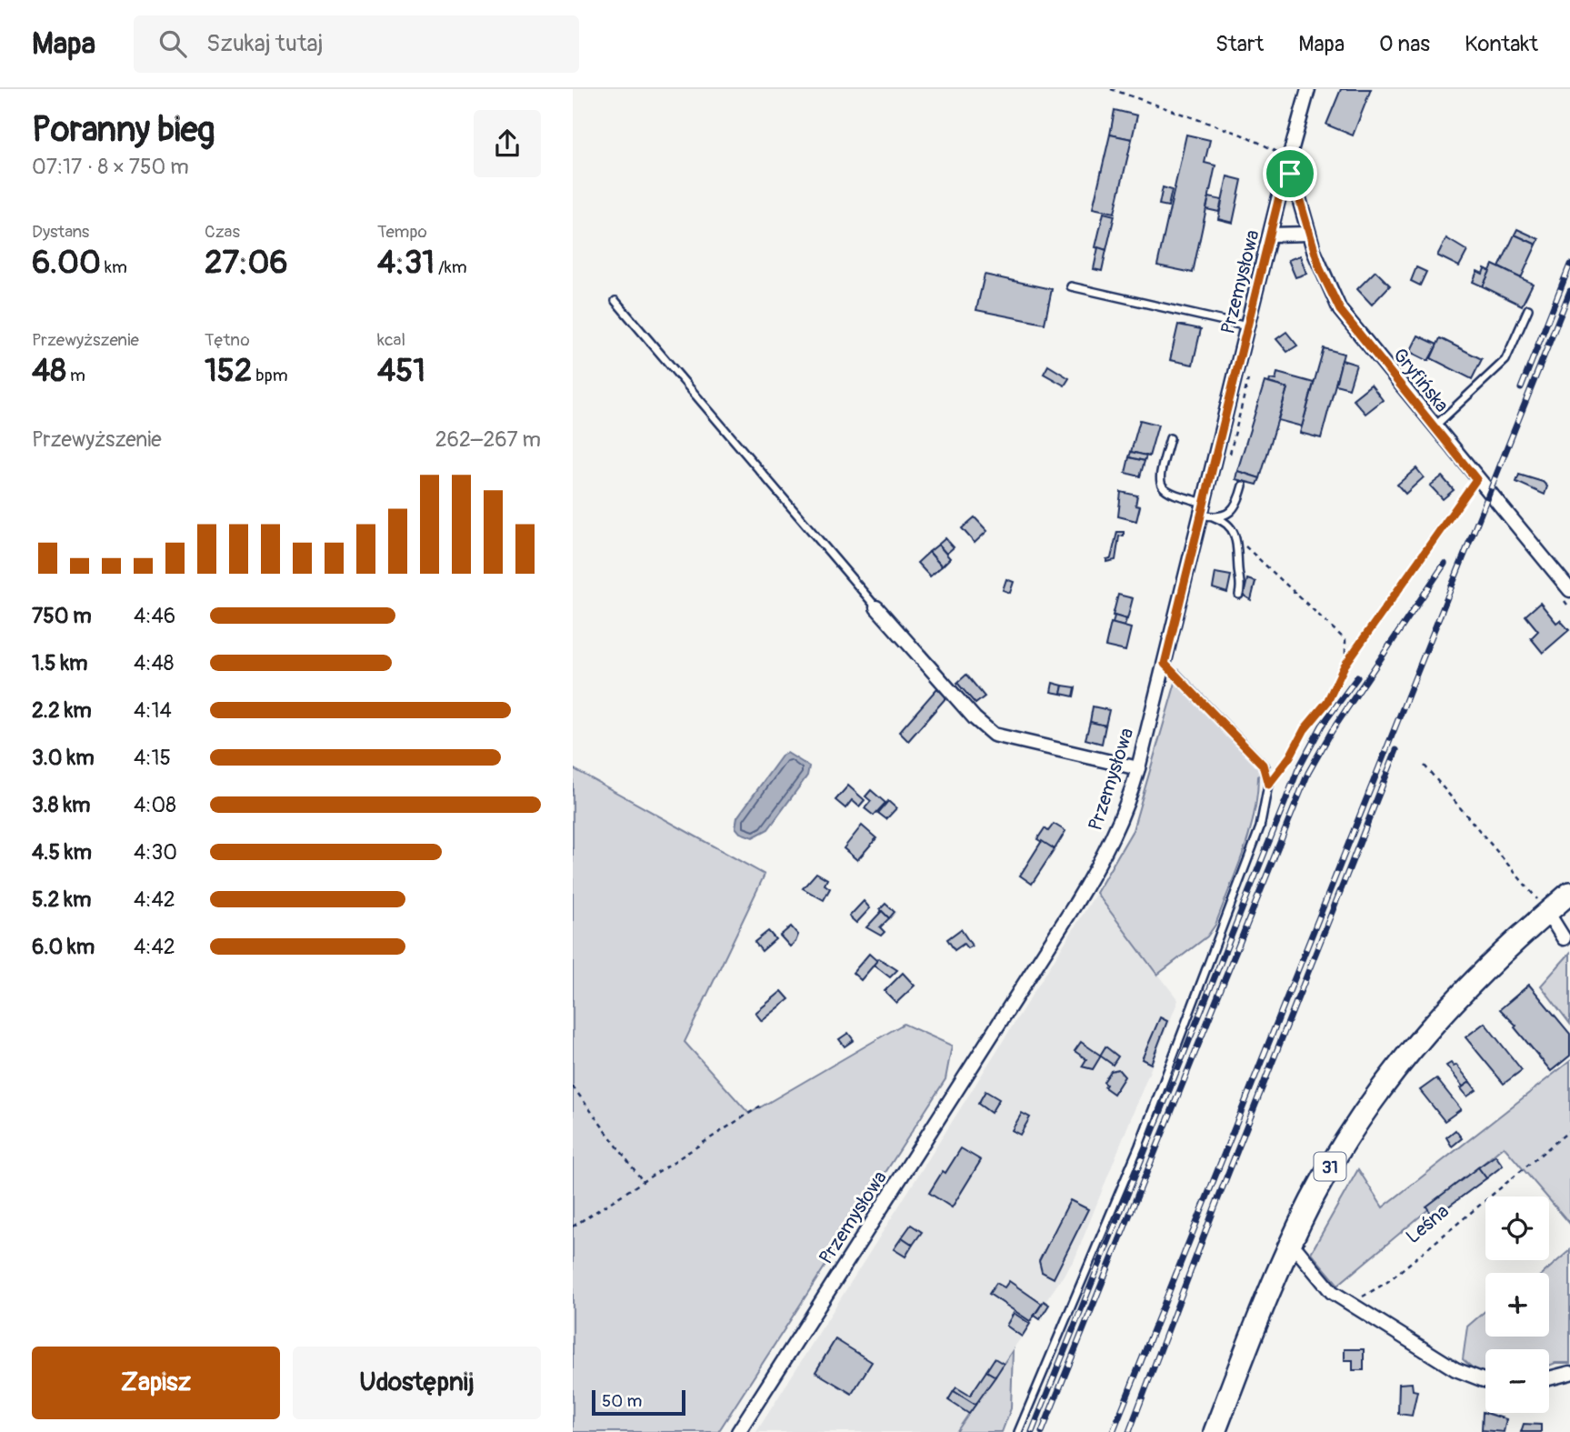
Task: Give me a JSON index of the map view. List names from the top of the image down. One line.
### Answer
{"streets":{"main road":["31"],"street":["Przemysłowa","Gryfińska"],"path":["Leśna"]},"crossings":[["Przemysłowa","Gryfińska"]],"scale_bar":"50 m","page":{"header":"Mapa","search":"Szukaj tutaj","nav":["Start","Mapa","O nas","Kontakt"],"heading":["Poranny bieg","07:17 · 8 × 750 m"],"stats":[["Dystans","6.00 km"],["Czas","27:06"],["Tempo","4:31 /km"],["Przewyższenie","48 m"],["Tętno","152 bpm"],["kcal","451"]],"chart":["Przewyższenie","262–267 m"],"list":[{"name":"750 m","note":"4:46"},{"name":"1.5 km","note":"4:48"},{"name":"2.2 km","note":"4:14"},{"name":"3.0 km","note":"4:15"},{"name":"3.8 km","note":"4:08"},{"name":"4.5 km","note":"4:30"},{"name":"5.2 km","note":"4:42"},{"name":"6.0 km","note":"4:42"}],"map_buttons":["+","−"],"buttons":["Zapisz","Udostępnij"],"scale":"50 m"}}
